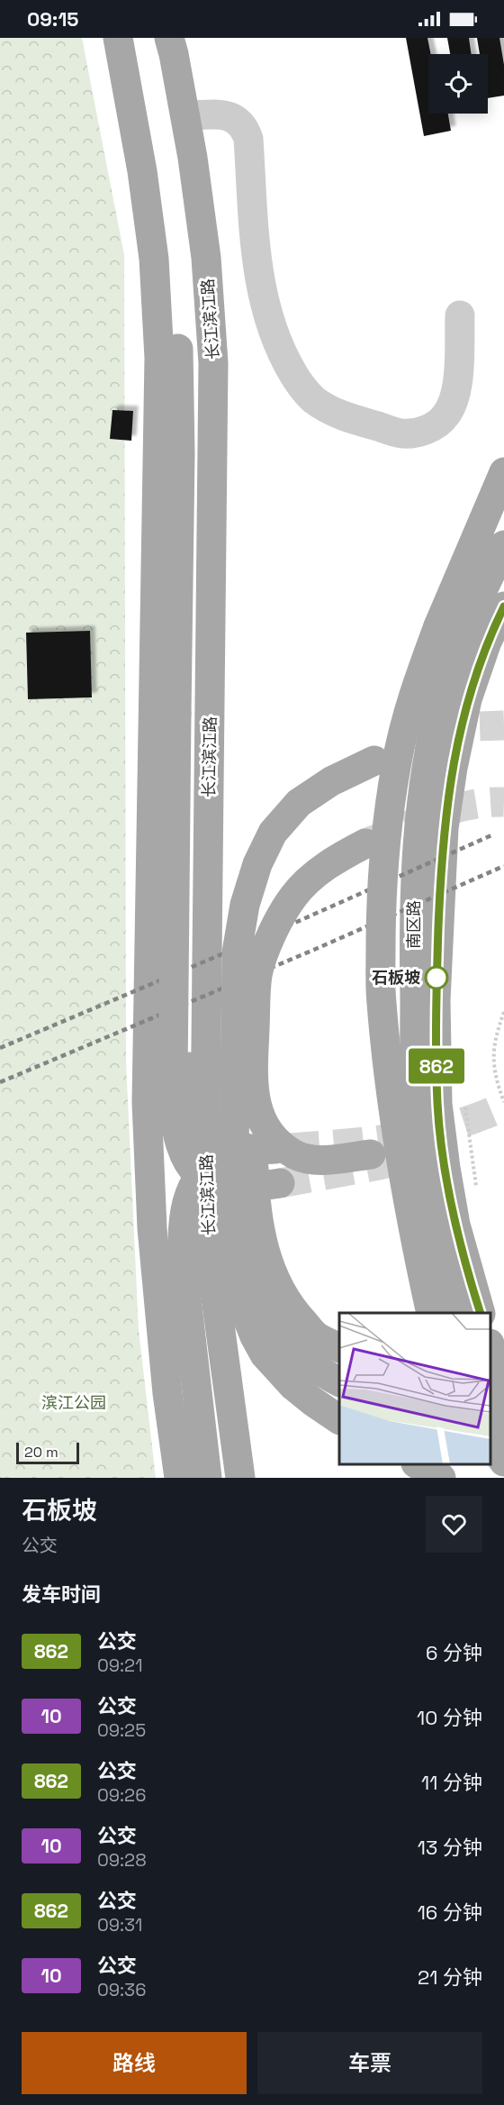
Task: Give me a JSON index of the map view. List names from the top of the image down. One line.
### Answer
{"streets":{"main road":["长江滨江路","南区路"]},"parks":["滨江公园"],"places":["石板坡"],"lines":["bus line 862"],"scale_bar":"20 m","page":{"status":"09:15","on_map":"862","scale":"20 m","heading":[["石板坡","公交"],"发车时间"],"list":[{"mark":"862","name":"公交","note":"09:21","value":"6 分钟"},{"mark":"10","name":"公交","note":"09:25","value":"10 分钟"},{"mark":"862","name":"公交","note":"09:26","value":"11 分钟"},{"mark":"10","name":"公交","note":"09:28","value":"13 分钟"},{"mark":"862","name":"公交","note":"09:31","value":"16 分钟"},{"mark":"10","name":"公交","note":"09:36","value":"21 分钟"}],"buttons":["路线","车票"]}}
